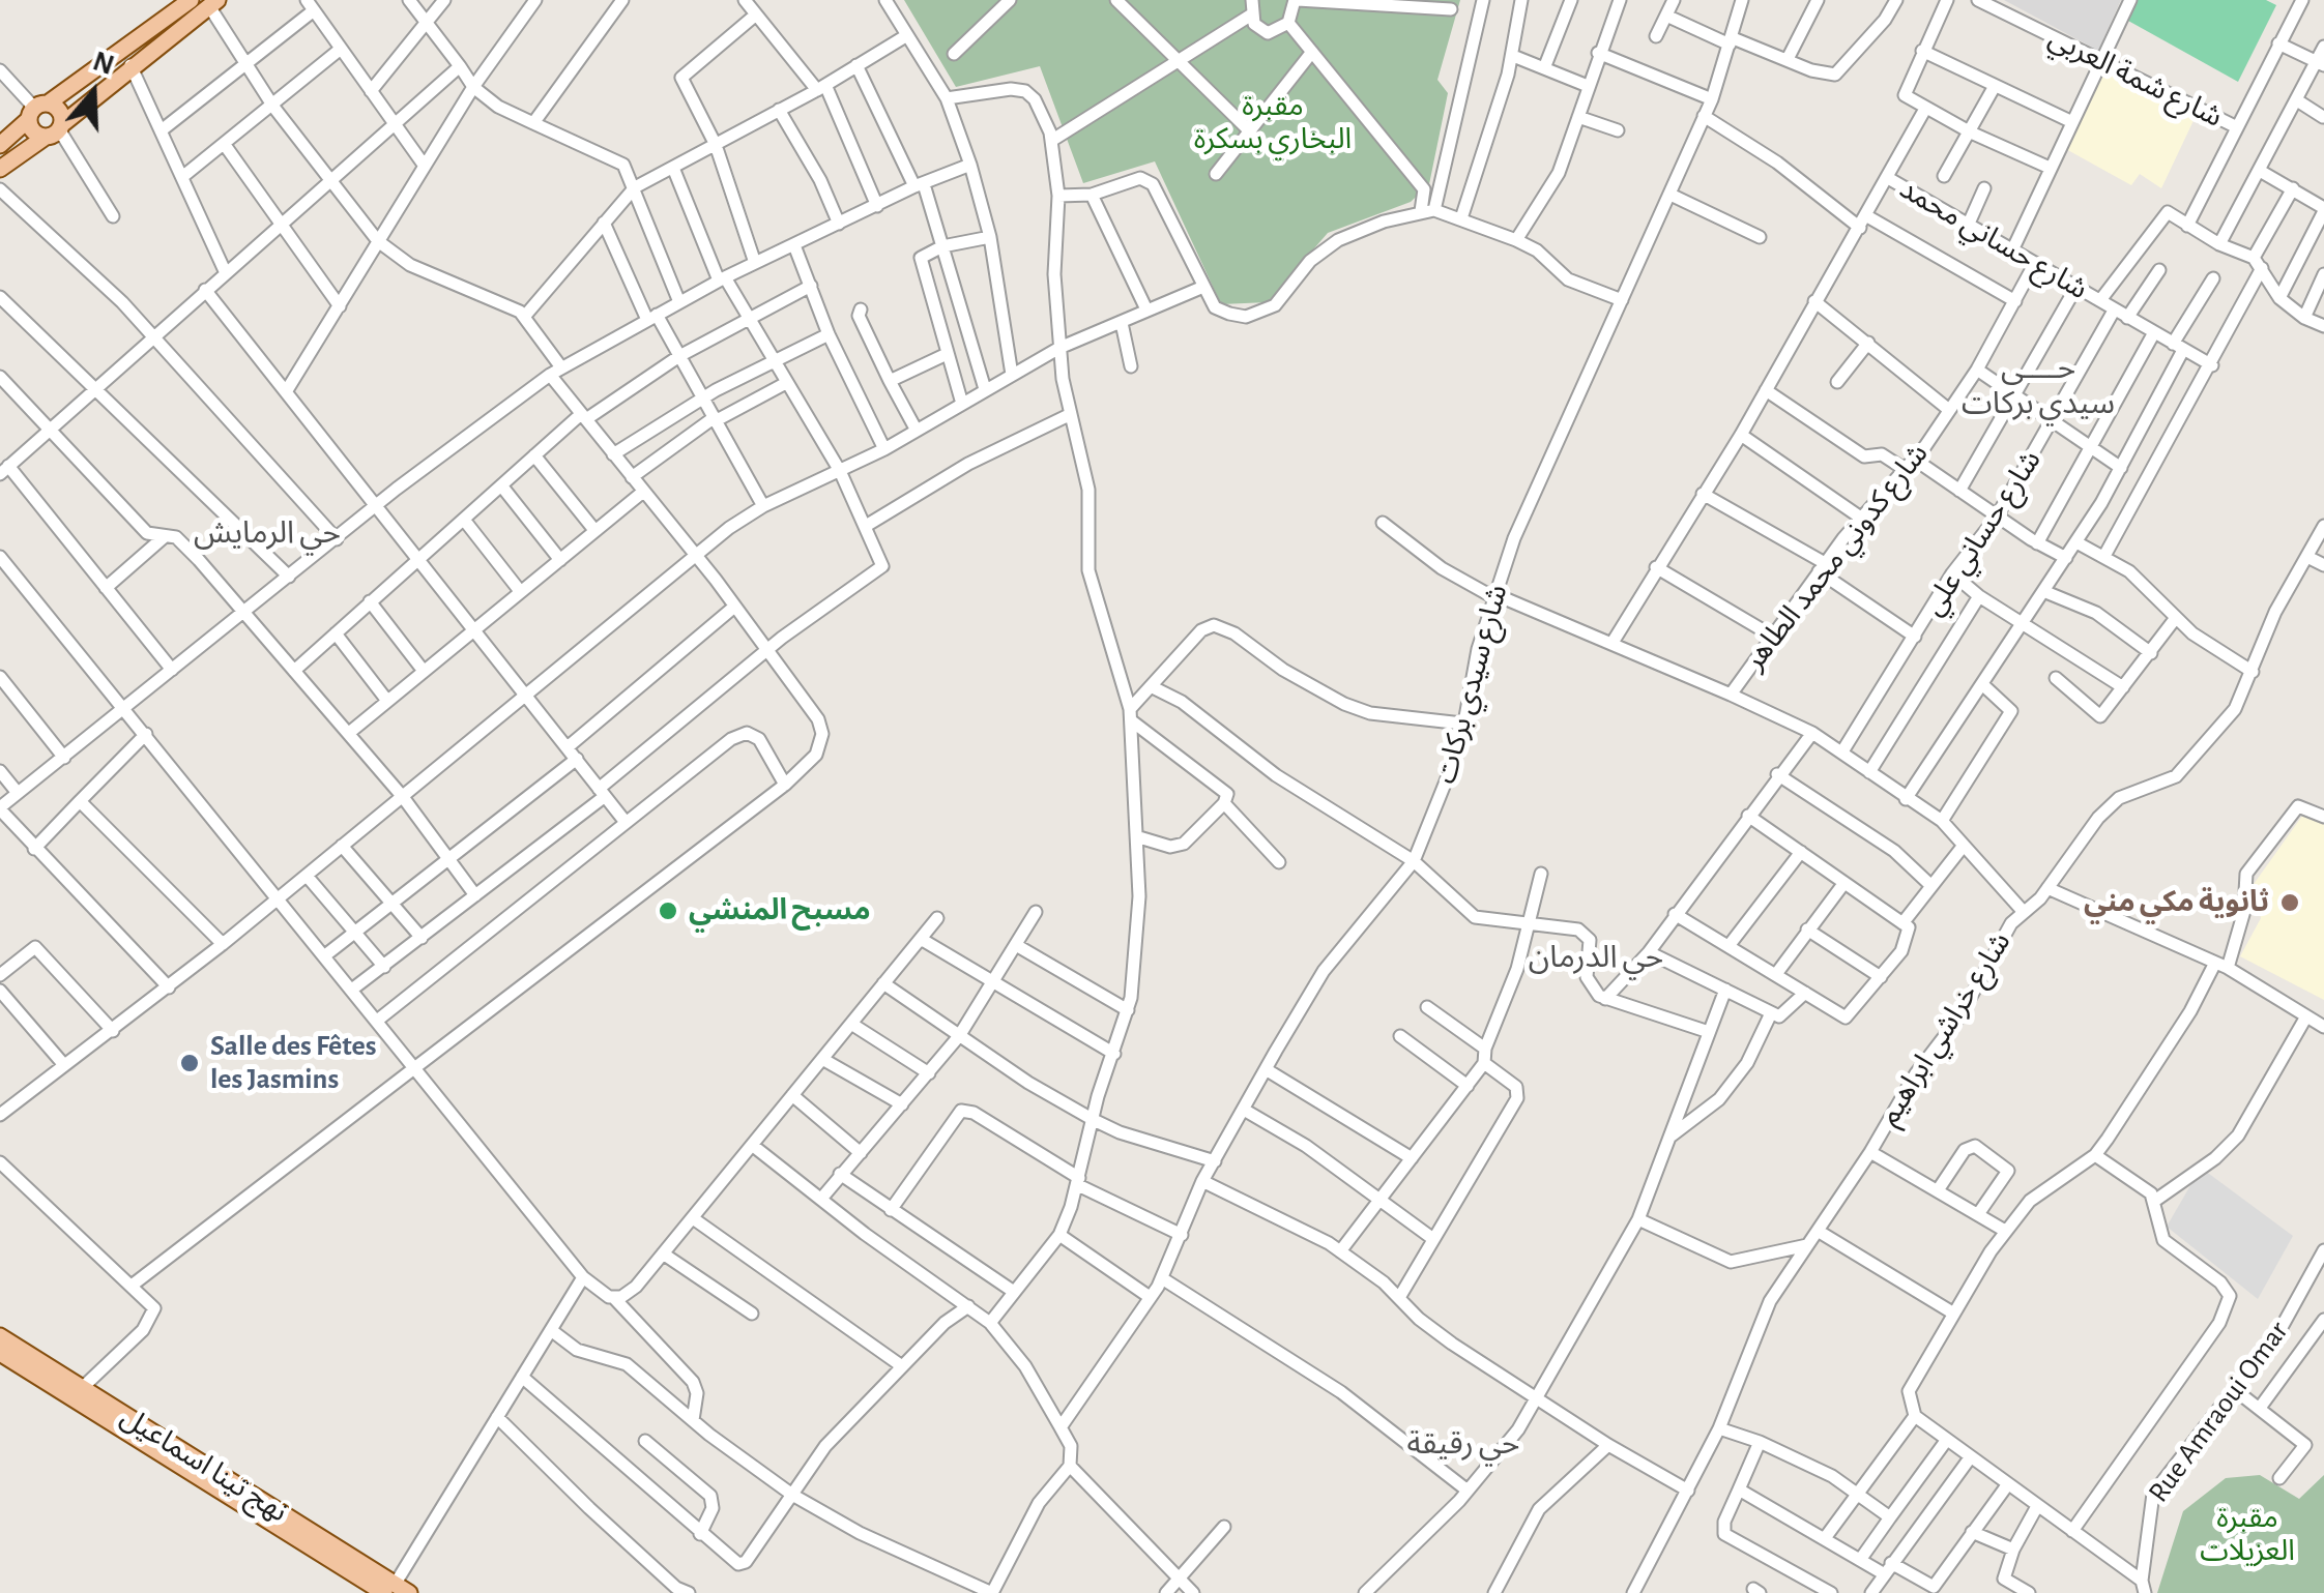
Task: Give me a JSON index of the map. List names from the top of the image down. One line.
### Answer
{"streets":{"main road":["نهج تينا اسماعيل"],"street":["شارع شمة العربي","شارع حساني محمد","شارع حساني علي","شارع كدوني محمد الطاهر","شارع سيدي بركات","شارع خراشي ابراهيم","Rue Amraoui Omar"]},"crossings":[["شارع حساني محمد","شارع حساني علي"],["شارع حساني محمد","شارع كدوني محمد الطاهر"],["شارع حساني علي","شارع كدوني محمد الطاهر"],["شارع كدوني محمد الطاهر","شارع خراشي ابراهيم"]],"districts":["حــــي سيدي بركات","حي الرمايش","حي الدرمان","حي رقيقة"],"parks":["مقبرة البخاري بسكرة","مقبرة العزيلات"],"places":["ثانوية مكي مني","مسبح المنشي","Salle des Fêtes les Jasmins"],"north":"top"}
